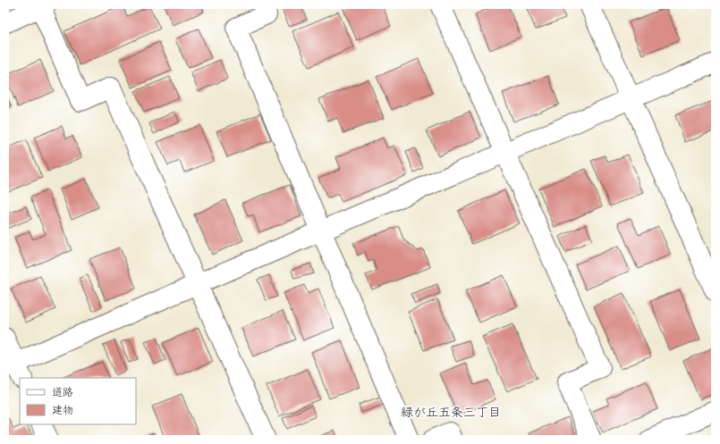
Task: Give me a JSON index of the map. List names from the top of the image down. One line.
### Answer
{"districts":["緑が丘五条三丁目"],"legend":["道路","建物"]}
